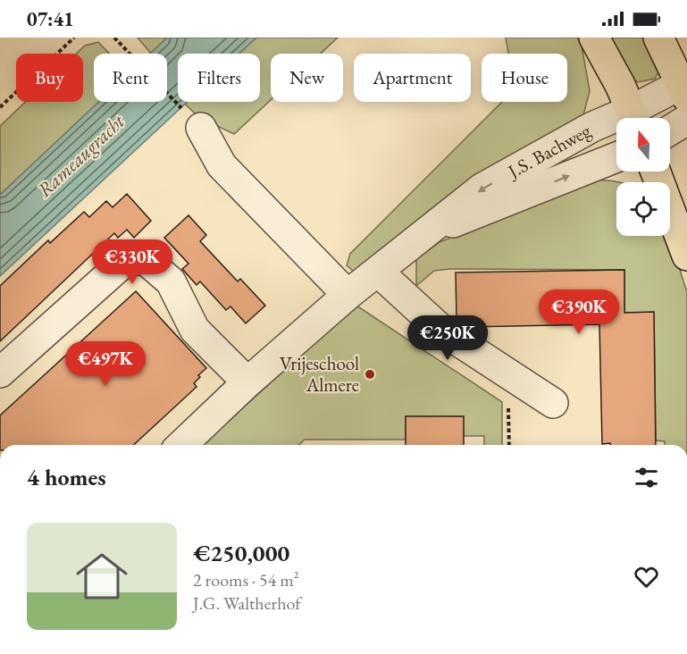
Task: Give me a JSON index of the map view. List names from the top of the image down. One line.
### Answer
{"streets":{"street":["J.S. Bachweg"]},"water":["Rameaugracht"],"places":["Vrijeschool Almere"],"north":"top","page":{"status":"07:41","chip":["Buy","Rent","Filters","New","Apartment","House"],"price":["€330K","€390K","€250K","€497K"],"heading":"4 homes","list":[{"name":"€250,000","note":"2 rooms · 54 m² · J.G. Waltherhof"}]}}
